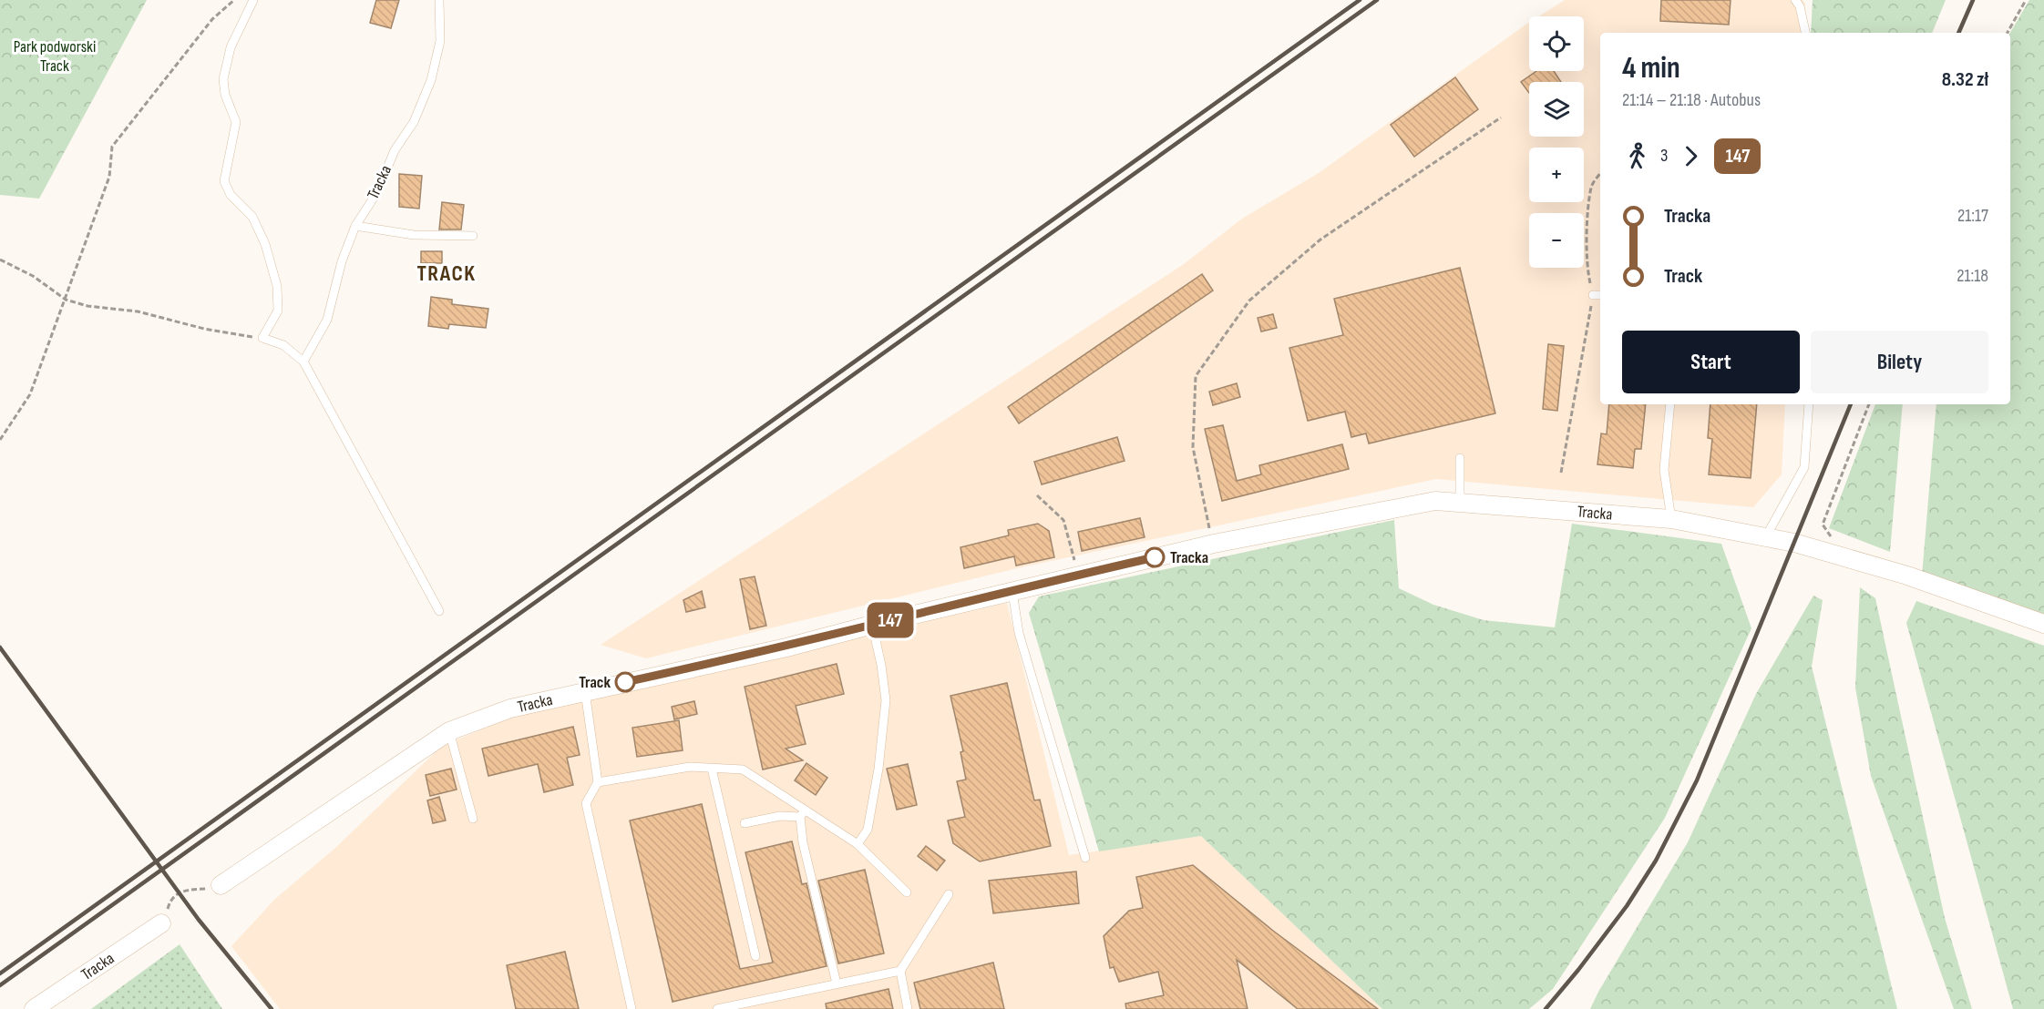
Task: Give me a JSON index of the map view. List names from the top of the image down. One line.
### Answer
{"streets":{"street":["Tracka"]},"districts":["TRACK"],"parks":["Park podworski Track"],"places":["Tracka","Track"],"lines":["bus line 147"],"page":{"on_map":"147","map_buttons":["+","−"],"heading":["4 min","21:14 – 21:18 · Autobus","8.32 zł"],"legs":["3","147"],"list":[{"name":"Tracka","value":"21:17"},{"name":"Track","value":"21:18"}],"buttons":["Start","Bilety"]}}
